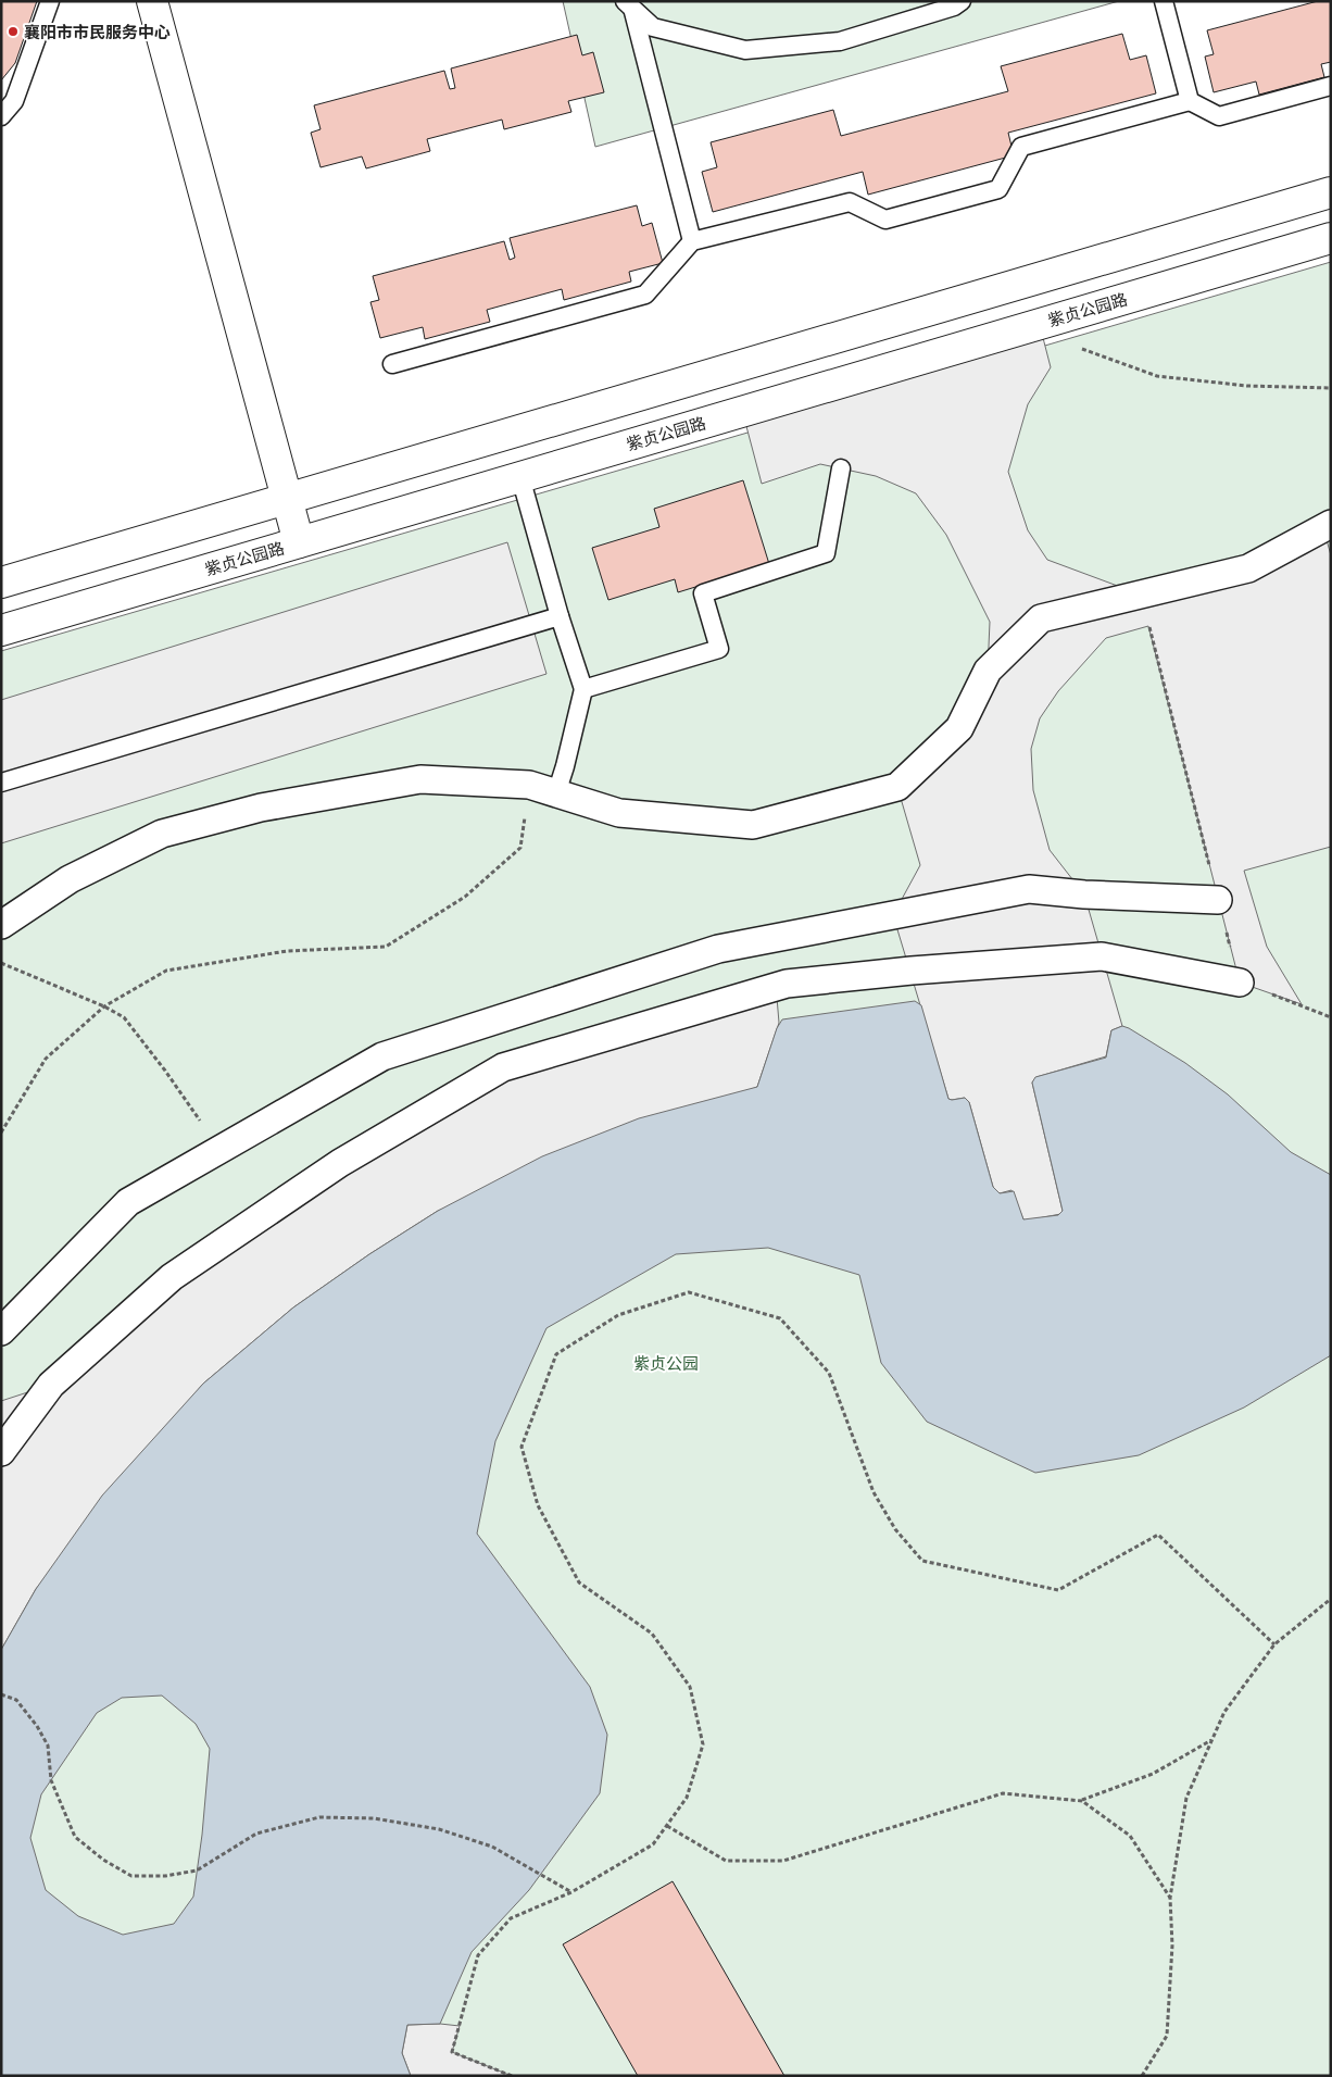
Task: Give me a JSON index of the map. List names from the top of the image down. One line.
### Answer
{"streets":{"street":["紫贞公园路"]},"parks":["紫贞公园"],"places":["襄阳市市民服务中心"]}
